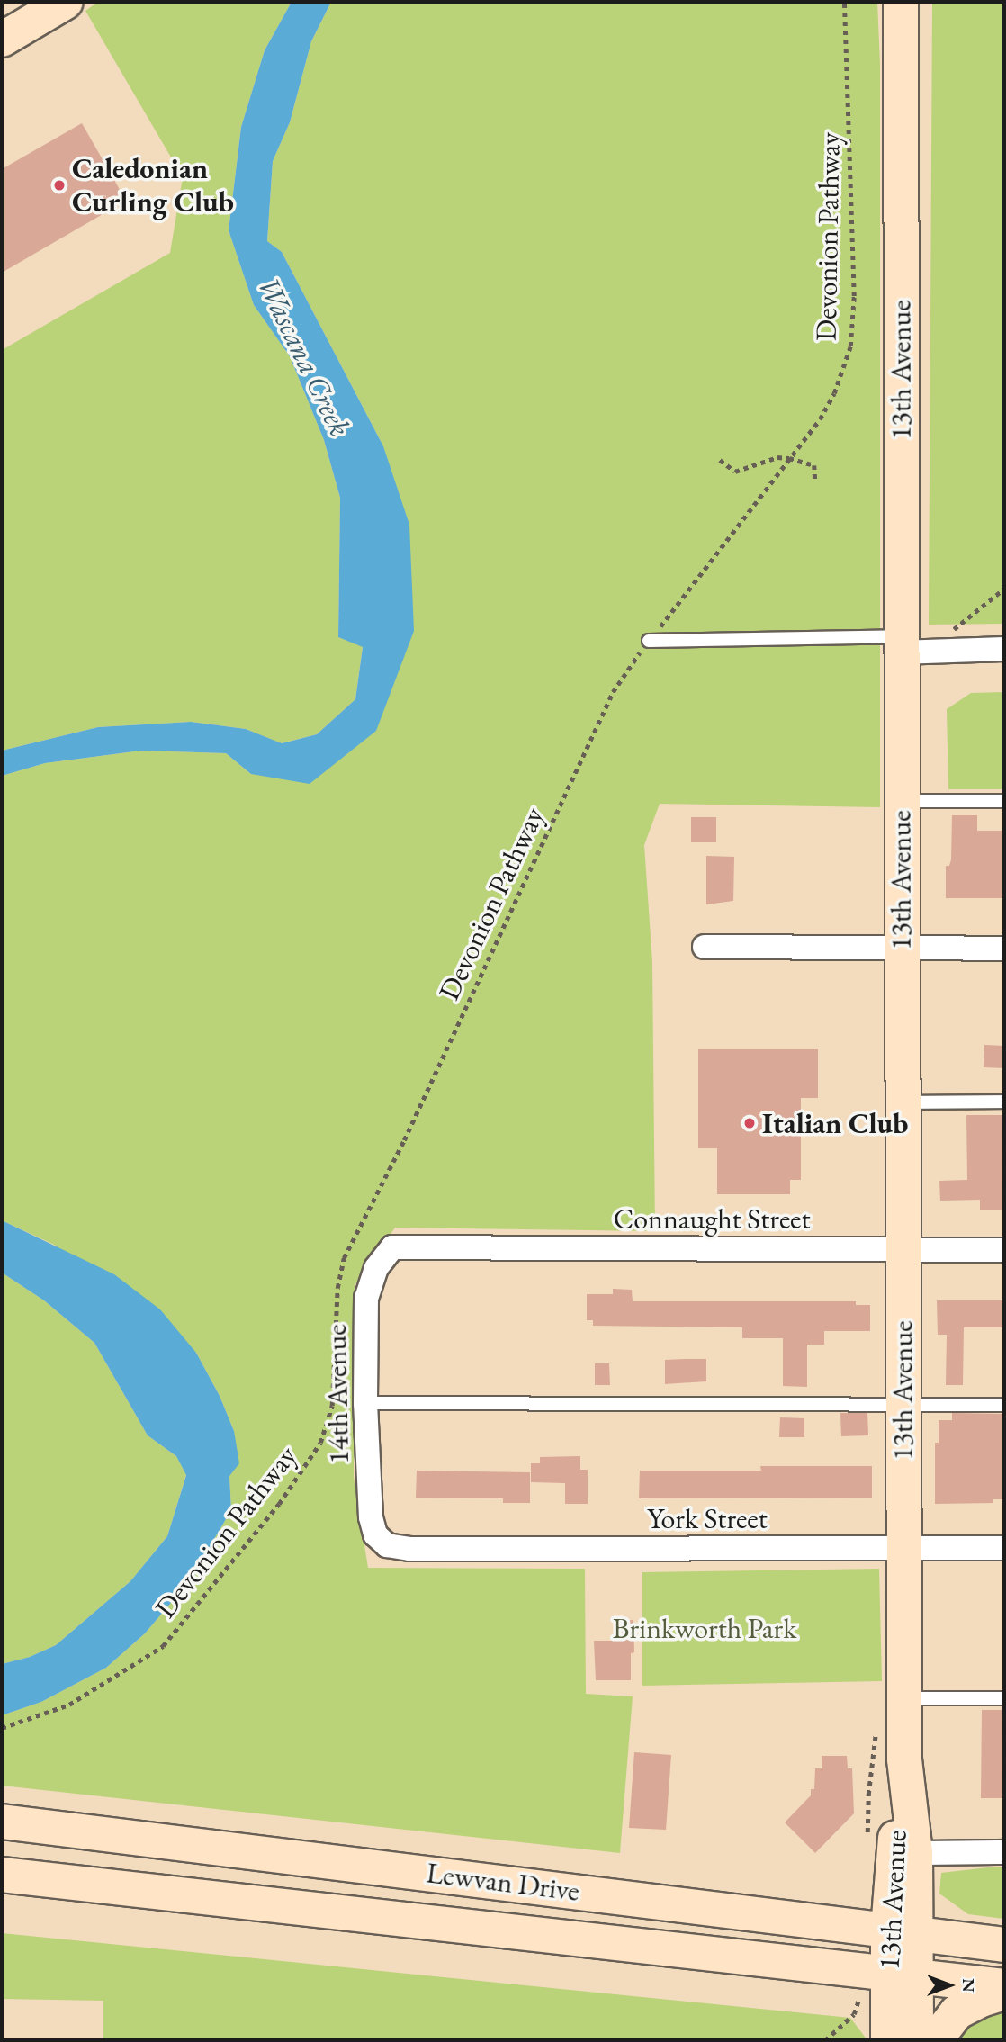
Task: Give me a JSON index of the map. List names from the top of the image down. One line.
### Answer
{"streets":{"street":["13th Avenue","Connaught Street","14th Avenue","York Street","Lewvan Drive"],"path":["Devonion Pathway"]},"crossings":[["13th Avenue","Connaught Street"],["13th Avenue","York Street"],["13th Avenue","Lewvan Drive"],["Connaught Street","14th Avenue"],["14th Avenue","York Street"]],"water":["Wascana Creek"],"parks":["Brinkworth Park"],"places":["Caledonian Curling Club","Italian Club"],"north":"right"}
